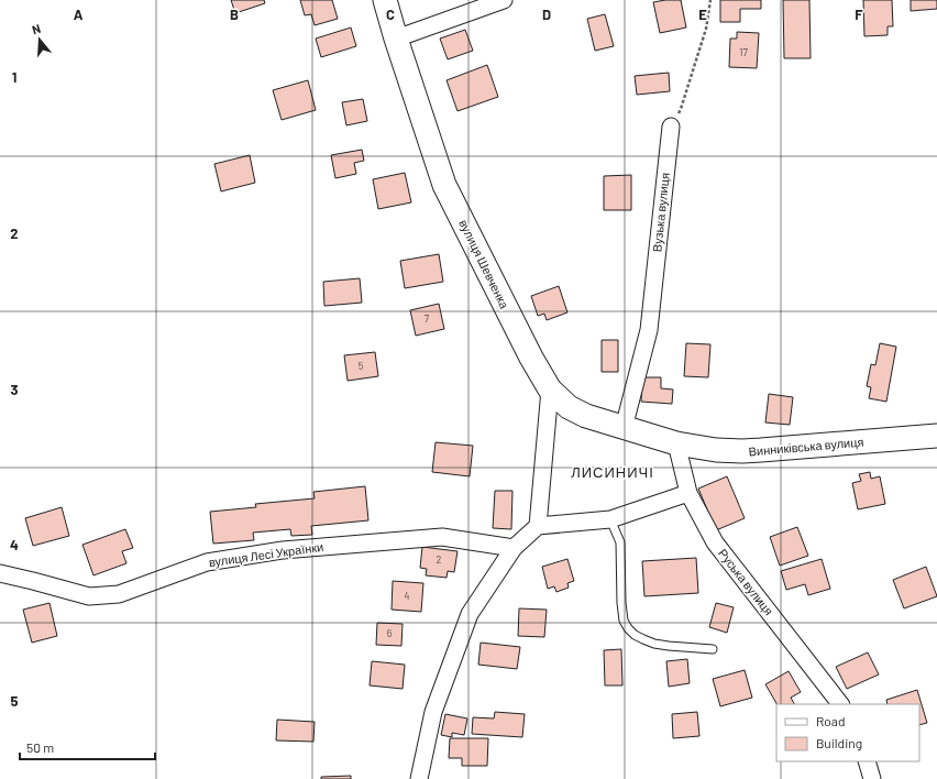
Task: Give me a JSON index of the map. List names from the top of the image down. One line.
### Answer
{"streets":{"main road":["вулиця Шевченка","Винниківська вулиця"],"street":["Вузька вулиця","вулиця Лесі Українки","Руська вулиця"]},"crossings":[["Вузька вулиця","вулиця Шевченка"],["вулиця Шевченка","Винниківська вулиця"],["вулиця Шевченка","Руська вулиця"],["Винниківська вулиця","Руська вулиця"]],"districts":["ЛИСИНИЧІ"],"house_numbers":["17","7","5","2","4","6"],"legend":["Road","Building"],"scale_bar":"50 m","north":"top","grid":{"columns":["A","B","C","D","E","F"],"rows":["1","2","3","4","5"]}}
